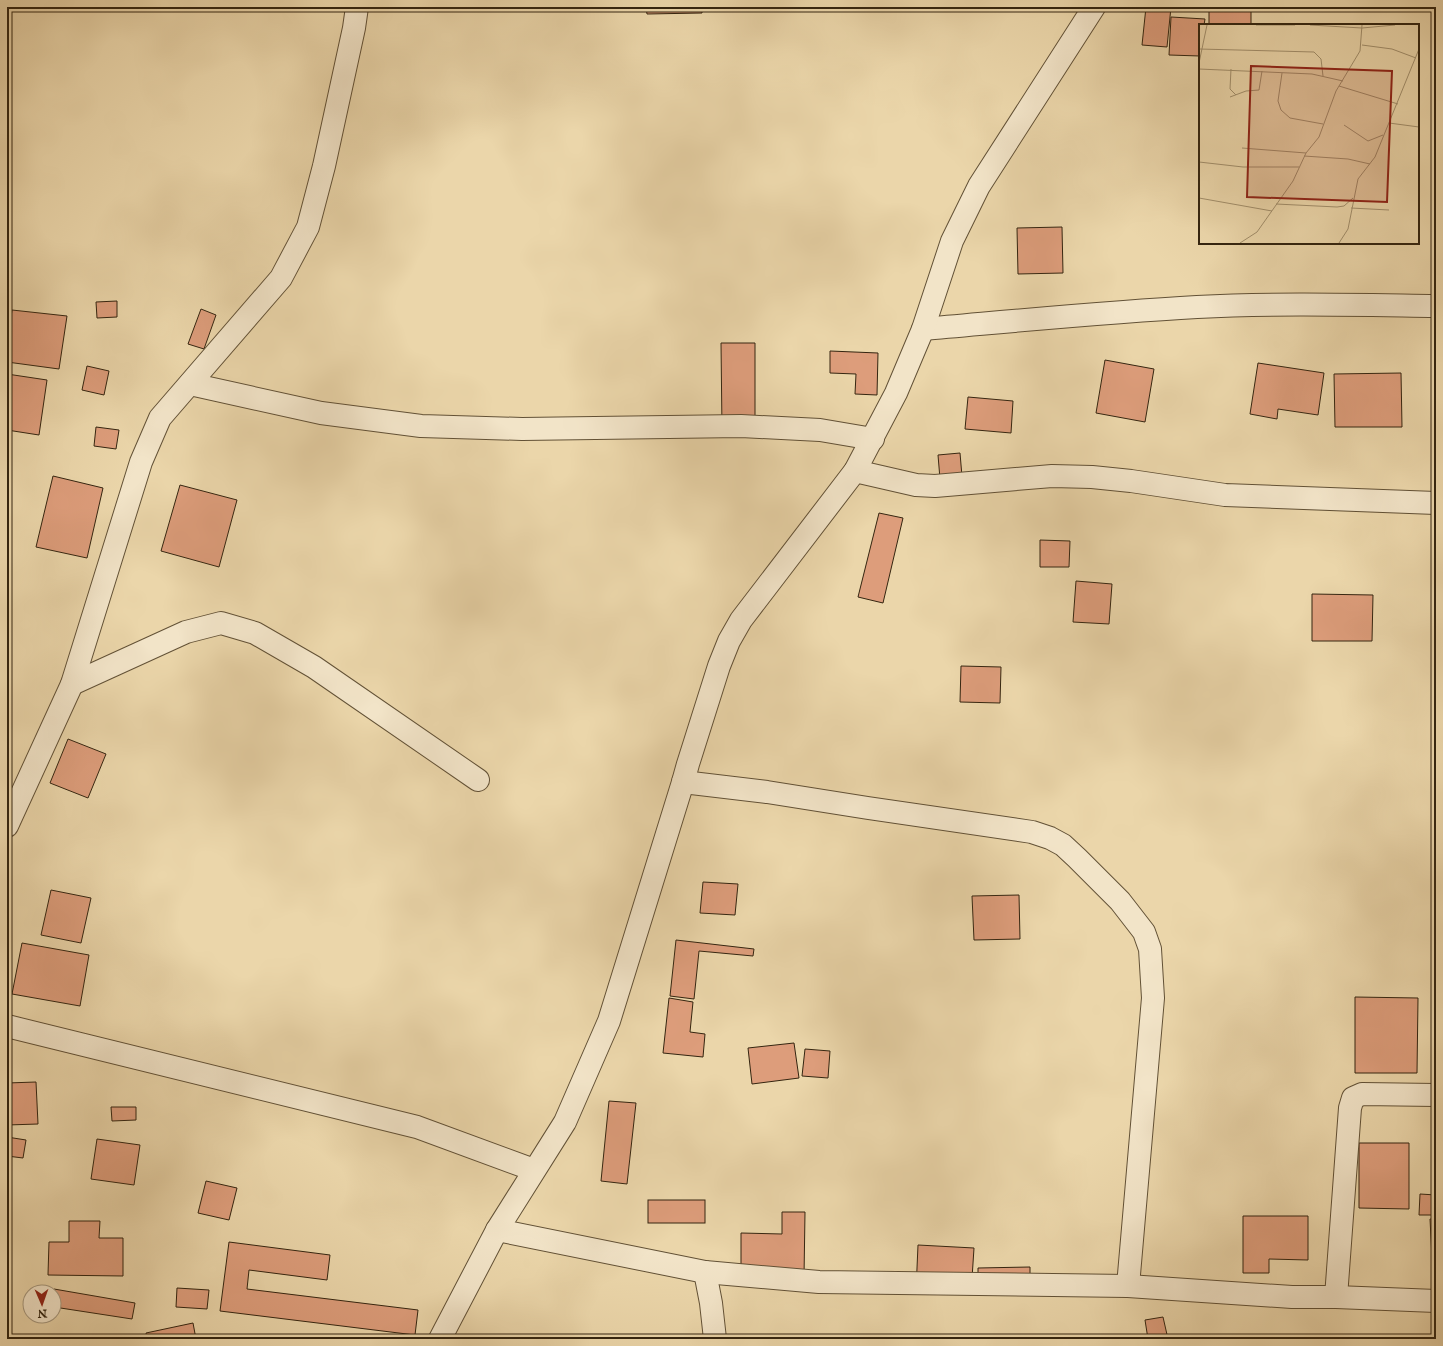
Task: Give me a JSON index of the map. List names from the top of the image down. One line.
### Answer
{"north":"bottom"}
